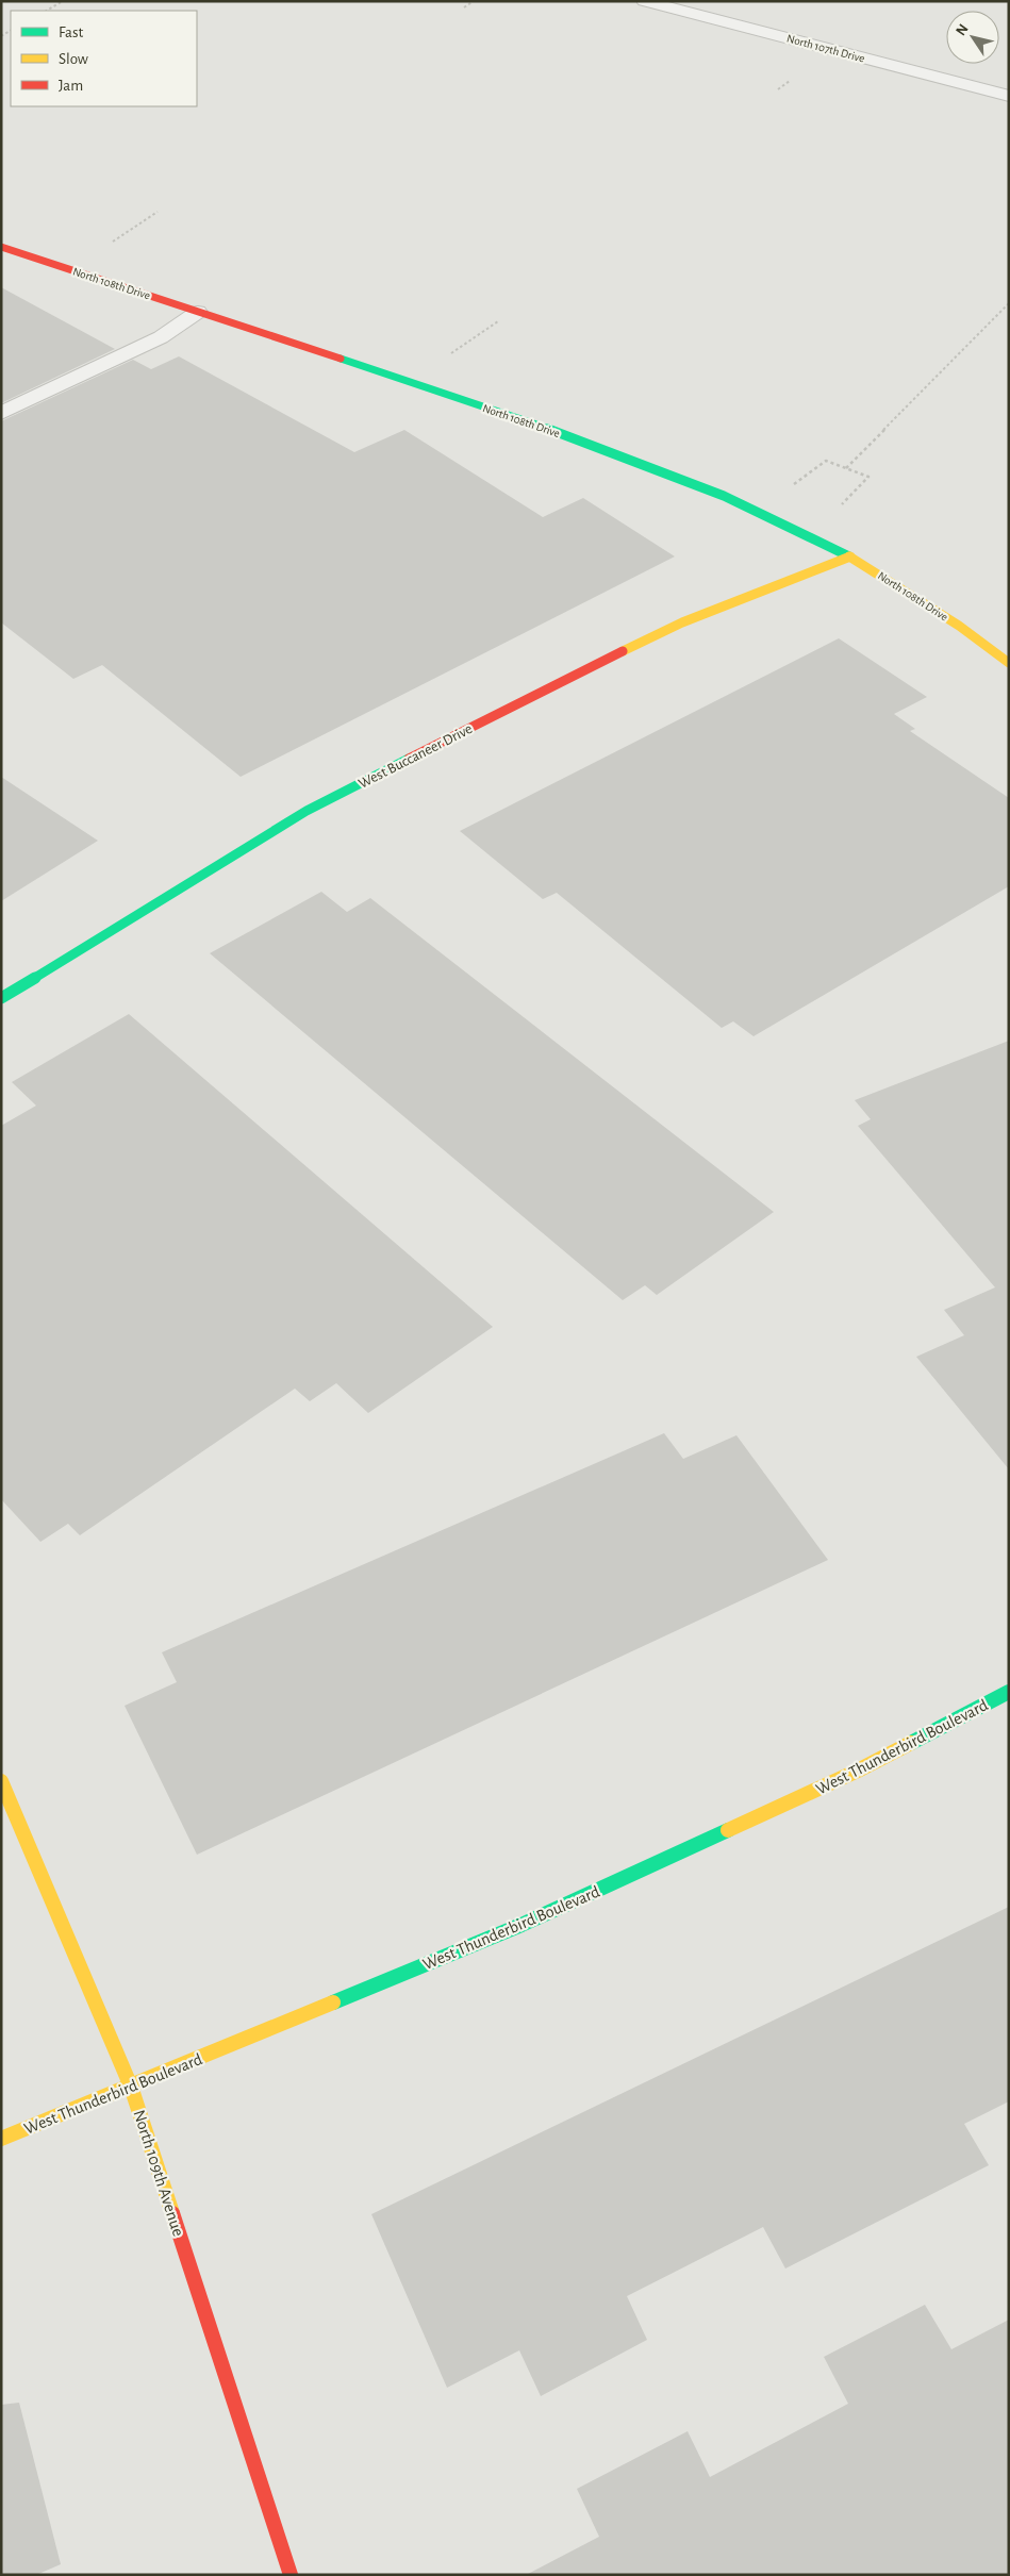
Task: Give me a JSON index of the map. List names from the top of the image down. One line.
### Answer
{"streets":{"street":["North 107th Drive","North 108th Drive","West Buccaneer Drive","West Thunderbird Boulevard","North 109th Avenue"]},"crossings":[["North 108th Drive","West Buccaneer Drive"],["West Thunderbird Boulevard","North 109th Avenue"]],"legend":["Fast","Slow","Jam"],"north":"top left"}
